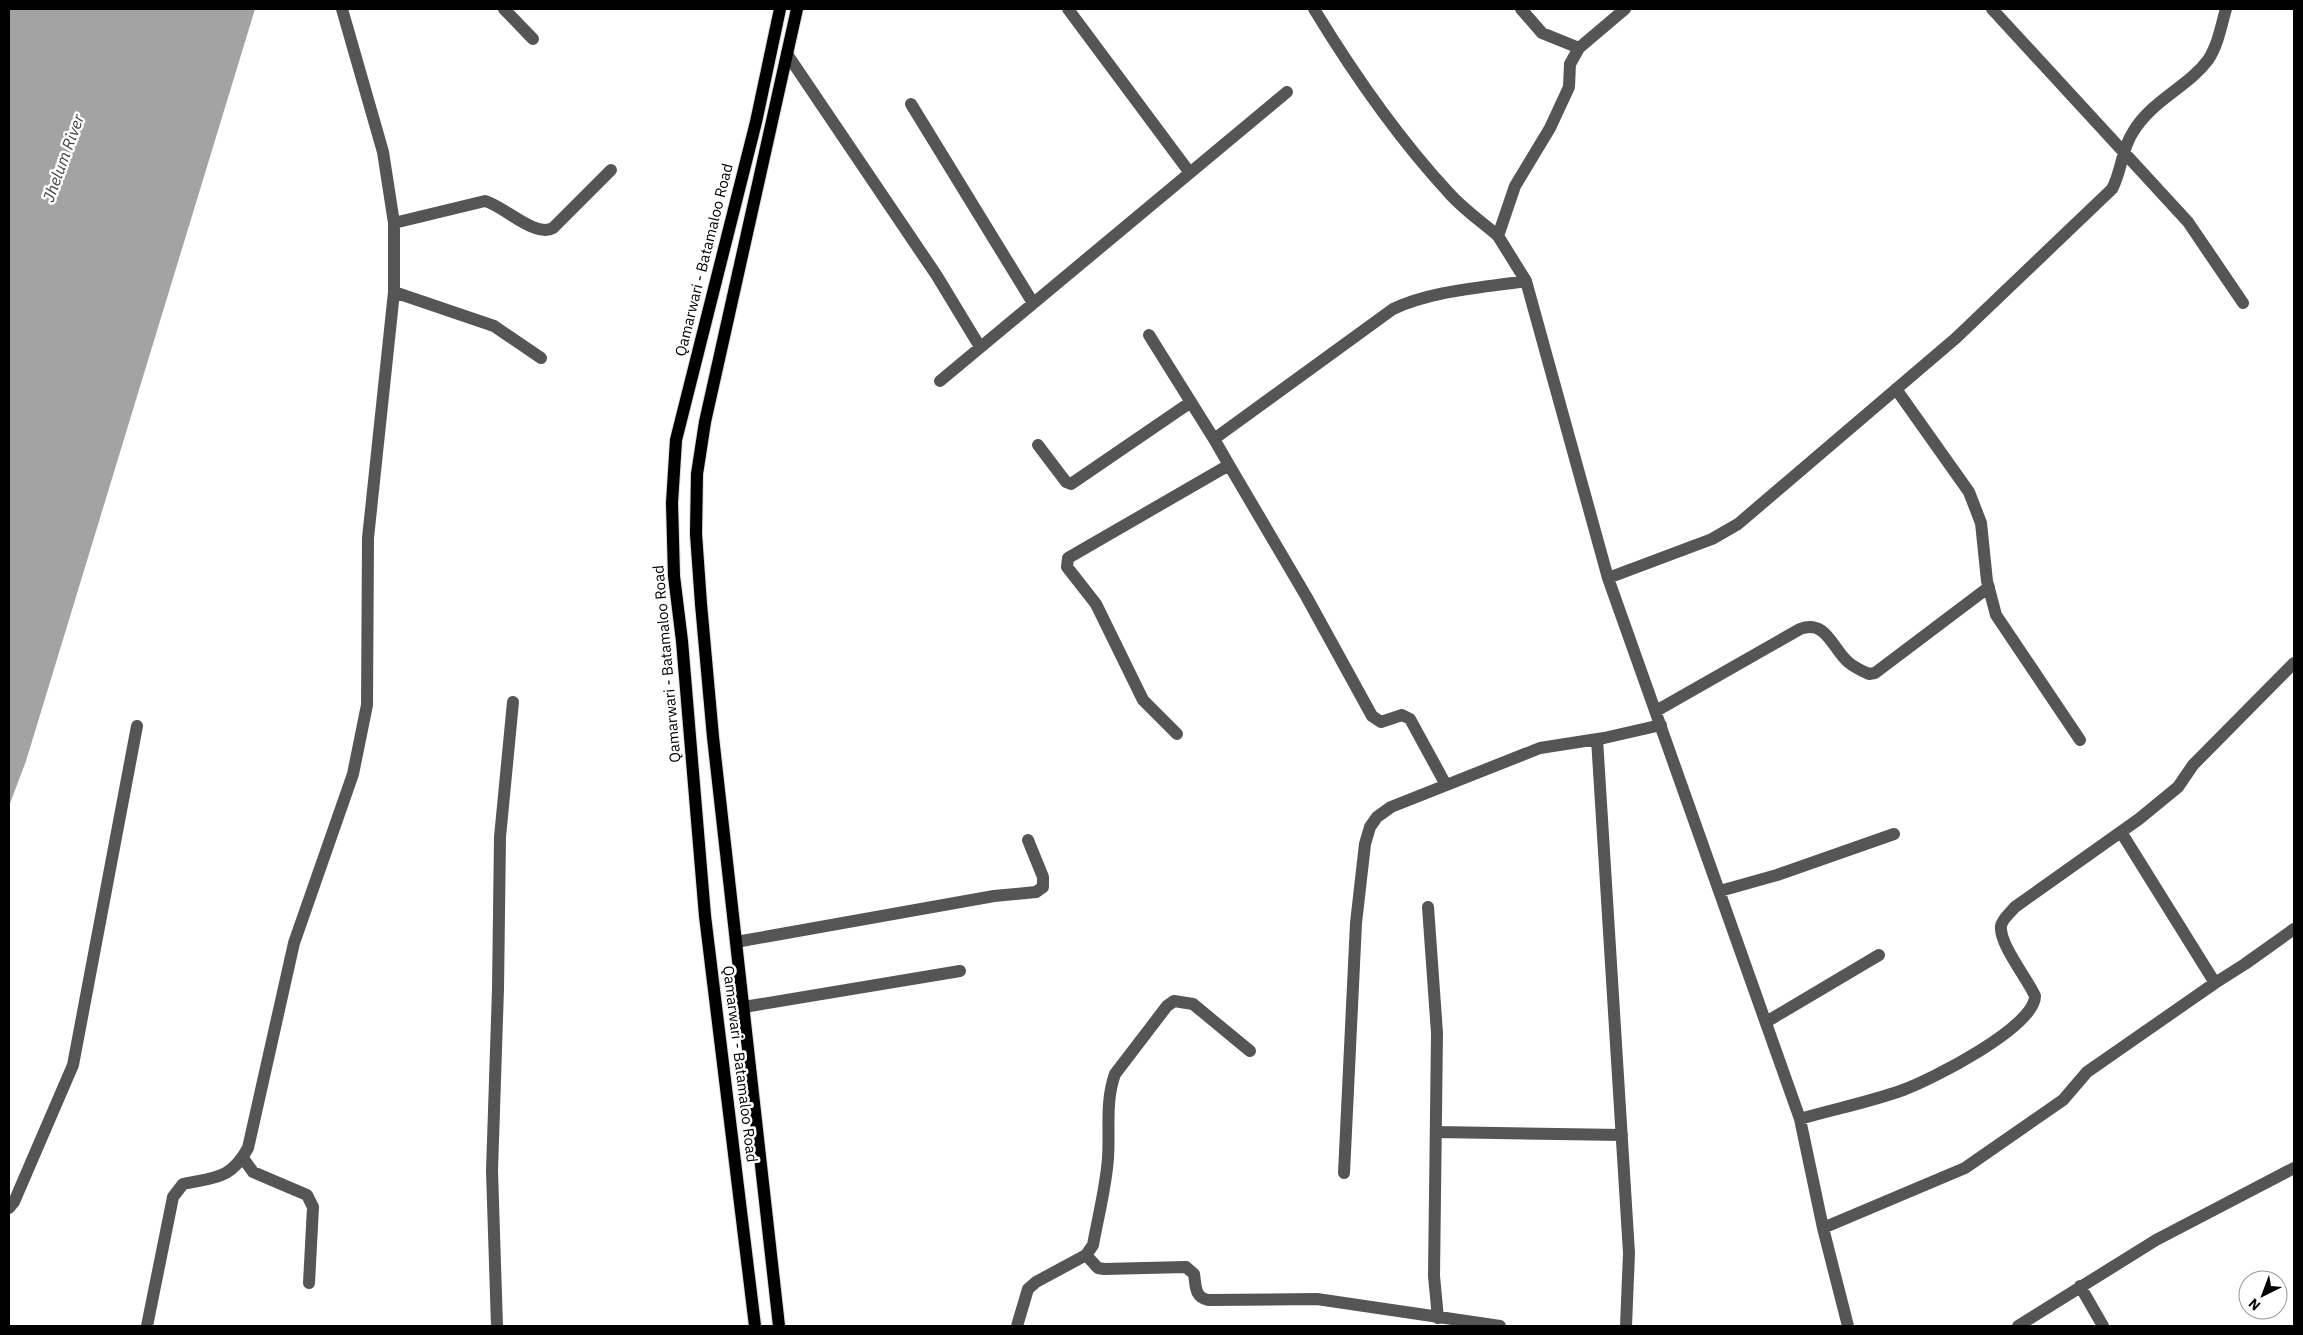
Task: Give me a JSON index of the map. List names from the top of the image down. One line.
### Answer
{"streets":{"main road":["Qamarwari - Batamaloo Road"]},"water":["Jhelum River"],"north":"bottom left"}
